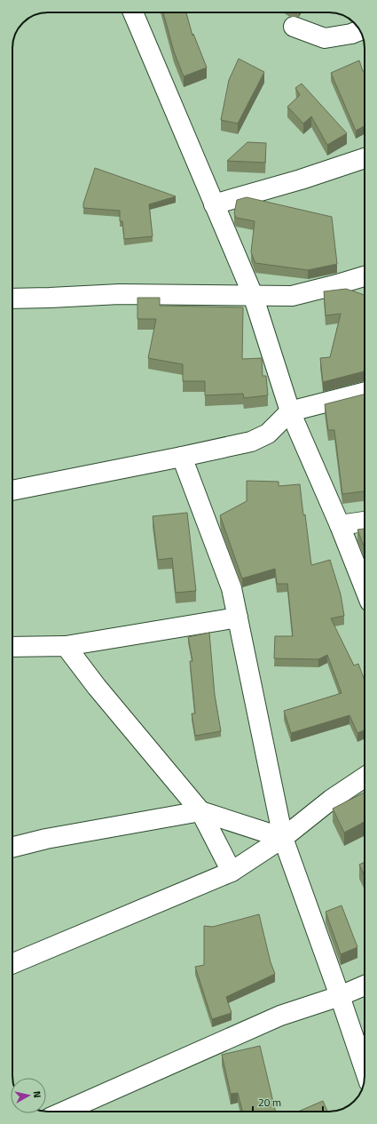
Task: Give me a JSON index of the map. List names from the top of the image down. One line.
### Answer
{"scale_bar":"20 m","north":"right"}
